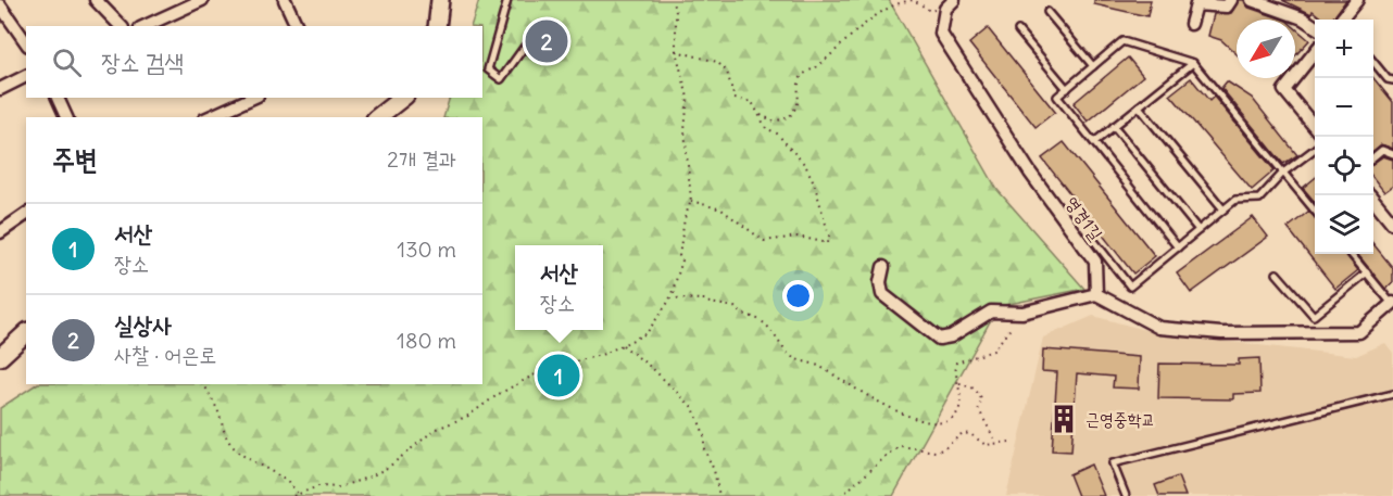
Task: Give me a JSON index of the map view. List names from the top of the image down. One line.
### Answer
{"streets":{"street":["영경1길"]},"places":{"building":["근영중학교"]},"north":"bottom left","page":{"pins":["2","1"],"map_buttons":["+","−"],"search":"장소 검색","heading":["주변","2개 결과"],"list":[{"mark":"1","name":"서산","note":"장소","value":"130 m"},{"mark":"2","name":"실상사","note":"사찰 · 어은로","value":"180 m"}],"popup":["서산","장소"]}}
